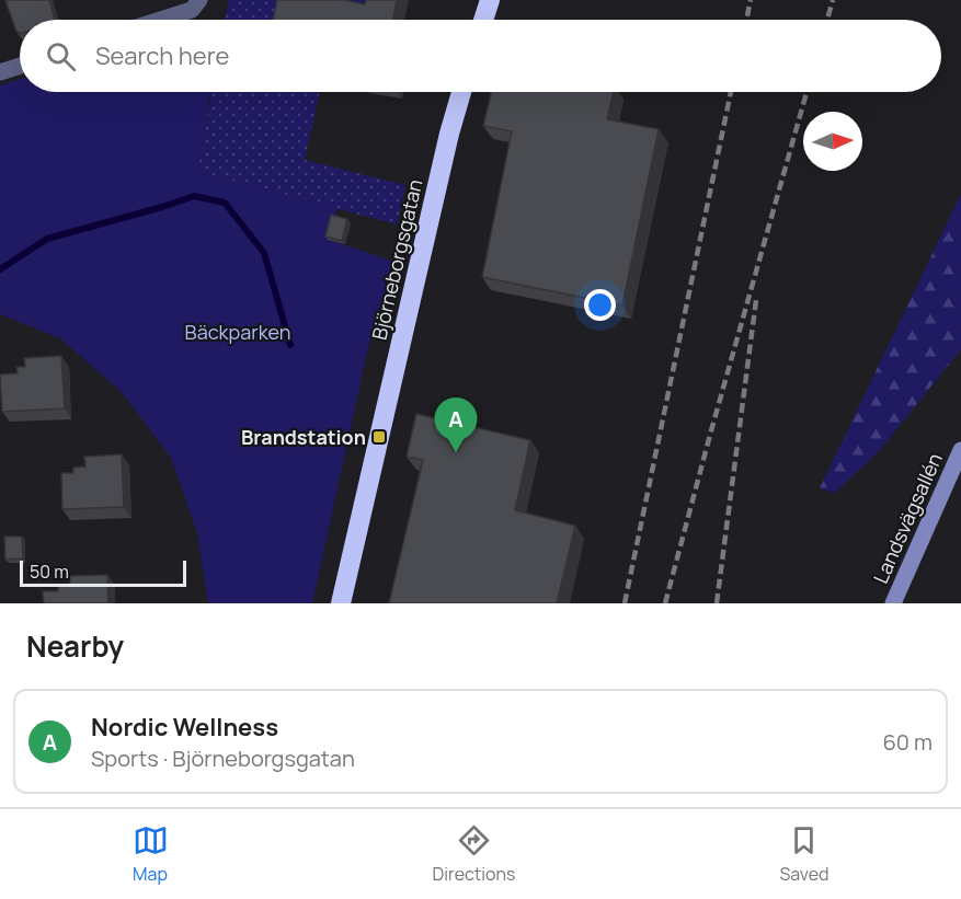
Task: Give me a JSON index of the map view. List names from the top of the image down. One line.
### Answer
{"streets":{"highway":["Björneborgsgatan"],"main road":["Landsvägsallén"]},"parks":["Bäckparken"],"places":{"transit":["Brandstation"]},"scale_bar":"50 m","north":"right","page":{"search":"Search here","pins":"A","scale":"50 m","heading":"Nearby","list":[{"mark":"A","name":"Nordic Wellness","note":"Sports · Björneborgsgatan","value":"60 m"}],"nav":["Map","Directions","Saved"]}}
